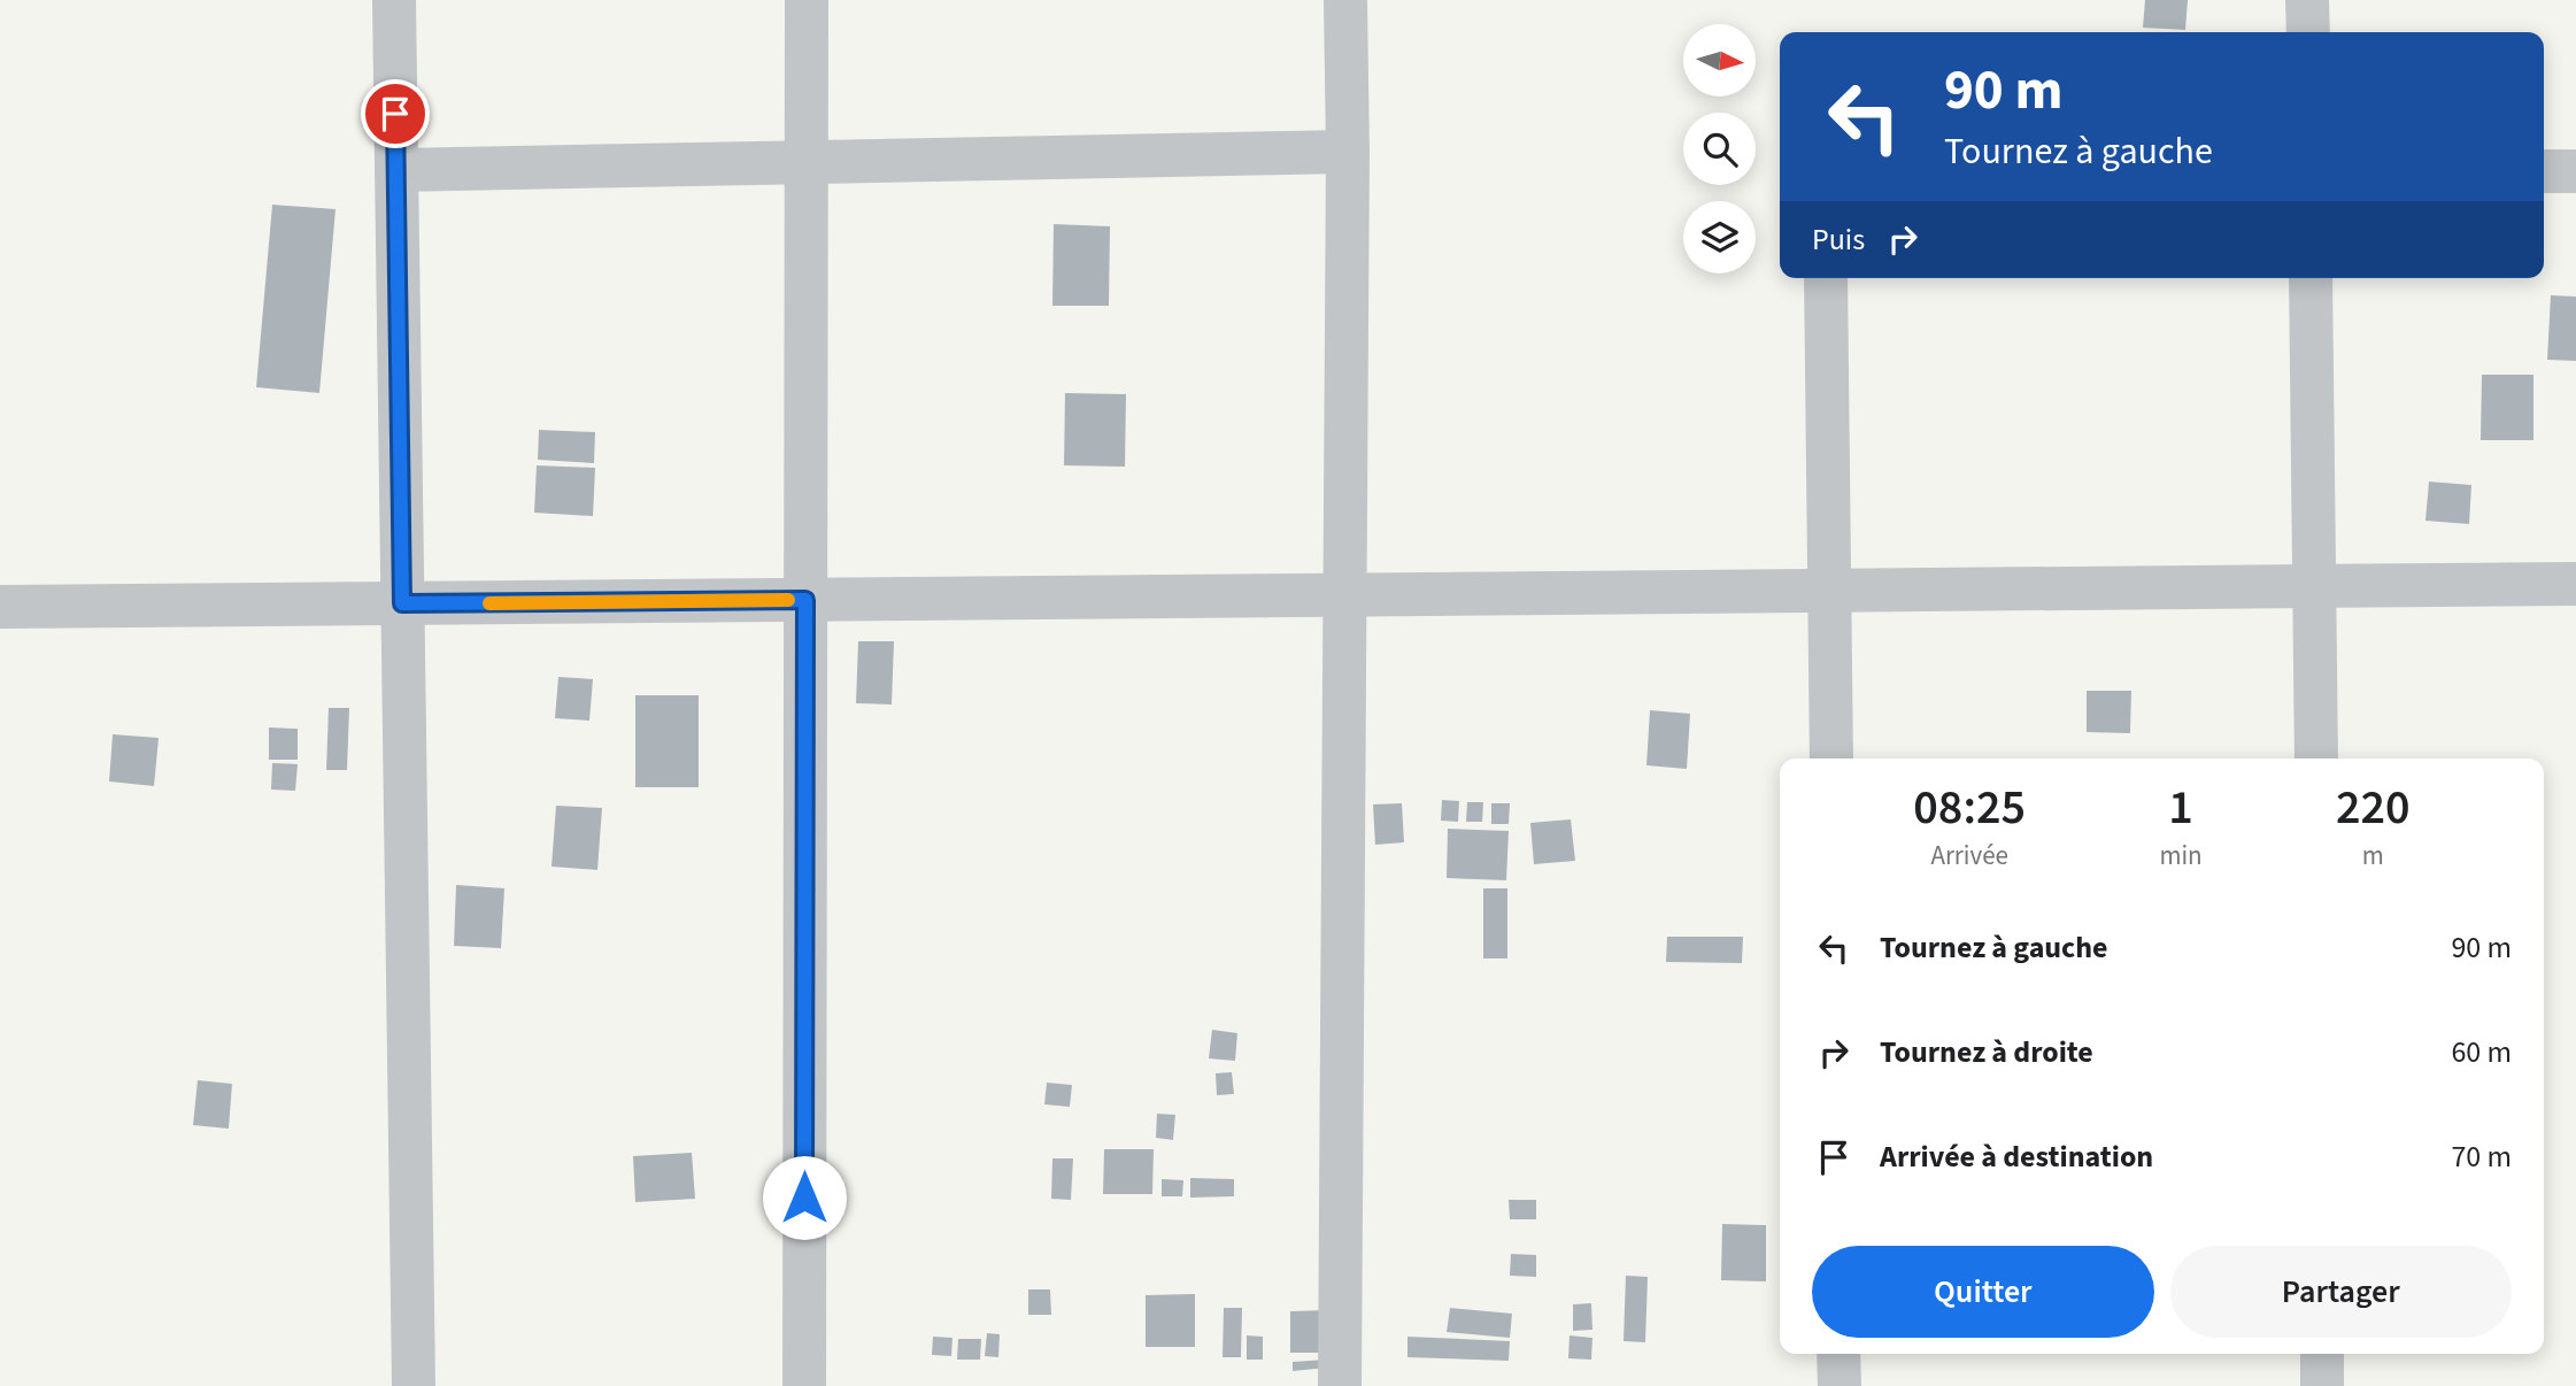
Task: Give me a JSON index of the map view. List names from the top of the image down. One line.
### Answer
{"north":"right","page":{"turn":["90 m","Tournez à gauche"],"then":"Puis","eta":["08:25","Arrivée","1","min","220","m"],"list":[{"name":"Tournez à gauche","value":"90 m"},{"name":"Tournez à droite","value":"60 m"},{"name":"Arrivée à destination","value":"70 m"}],"buttons":["Quitter","Partager"]}}
